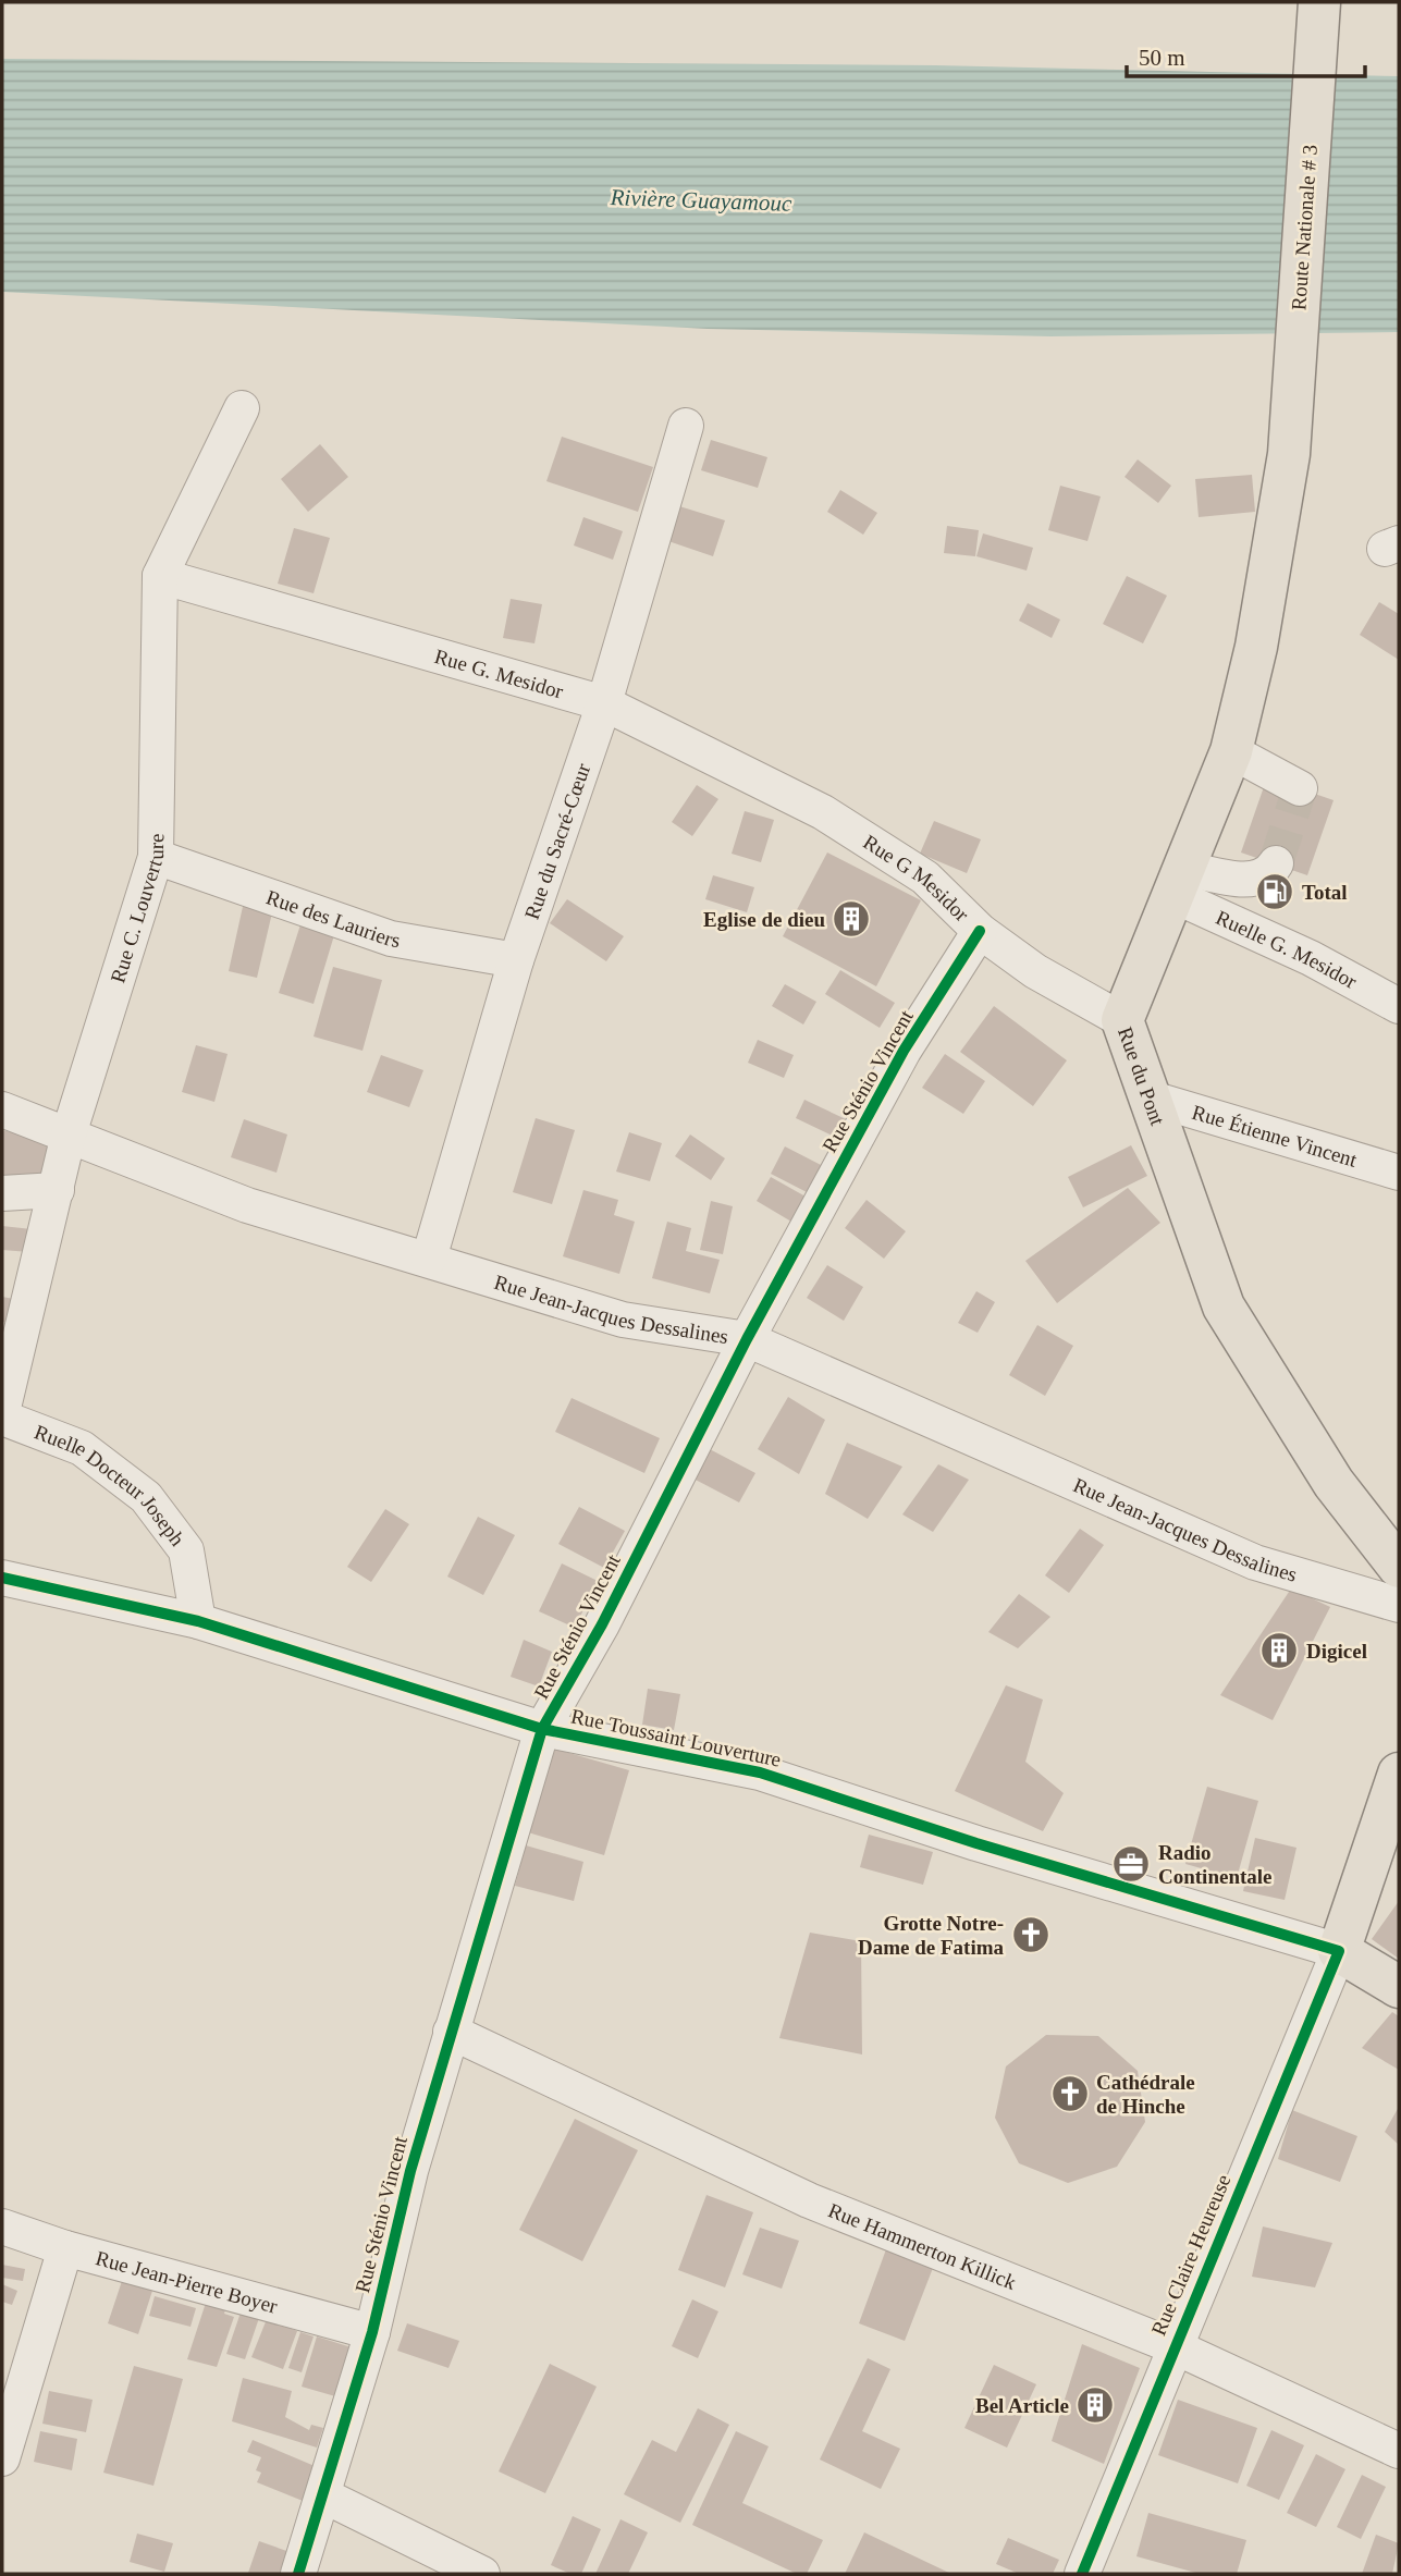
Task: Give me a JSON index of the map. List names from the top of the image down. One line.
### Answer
{"streets":{"main road":["Route Nationale # 3","Rue du Pont","Rue Toussaint Louverture","Rue Claire Heureuse"],"street":["Rue G. Mesidor","Rue du Sacré-Cœur","Rue G Mesidor","Rue C. Louverture","Rue des Lauriers","Ruelle G. Mesidor","Rue Sténio Vincent","Rue Étienne Vincent","Rue Jean-Jacques Dessalines","Ruelle Docteur Joseph","Rue Hammerton Killick","Rue Jean-Pierre Boyer"]},"crossings":[["Route Nationale # 3","Rue du Pont"],["Rue G. Mesidor","Rue du Sacré-Cœur"],["Rue G. Mesidor","Rue G Mesidor"],["Rue G. Mesidor","Rue C. Louverture"],["Rue du Sacré-Cœur","Rue des Lauriers"],["Rue du Sacré-Cœur","Rue Jean-Jacques Dessalines"],["Rue G Mesidor","Rue du Pont"],["Rue G Mesidor","Rue Sténio Vincent"],["Rue C. Louverture","Rue des Lauriers"],["Rue C. Louverture","Rue Jean-Jacques Dessalines"],["Ruelle G. Mesidor","Rue du Pont"],["Rue du Pont","Rue Étienne Vincent"],["Rue Sténio Vincent","Rue Jean-Jacques Dessalines"],["Rue Sténio Vincent","Rue Toussaint Louverture"],["Rue Sténio Vincent","Rue Hammerton Killick"],["Rue Sténio Vincent","Rue Jean-Pierre Boyer"],["Ruelle Docteur Joseph","Rue Toussaint Louverture"],["Rue Toussaint Louverture","Rue Claire Heureuse"],["Rue Hammerton Killick","Rue Claire Heureuse"]],"water":["Rivière Guayamouc"],"places":{"fuel station":["Total"],"building":["Eglise de dieu","Digicel","Bel Article"],"office":["Radio Continentale"],"church":["Grotte Notre- Dame de Fatima","Cathédrale de Hinche"]},"scale_bar":"50 m"}
